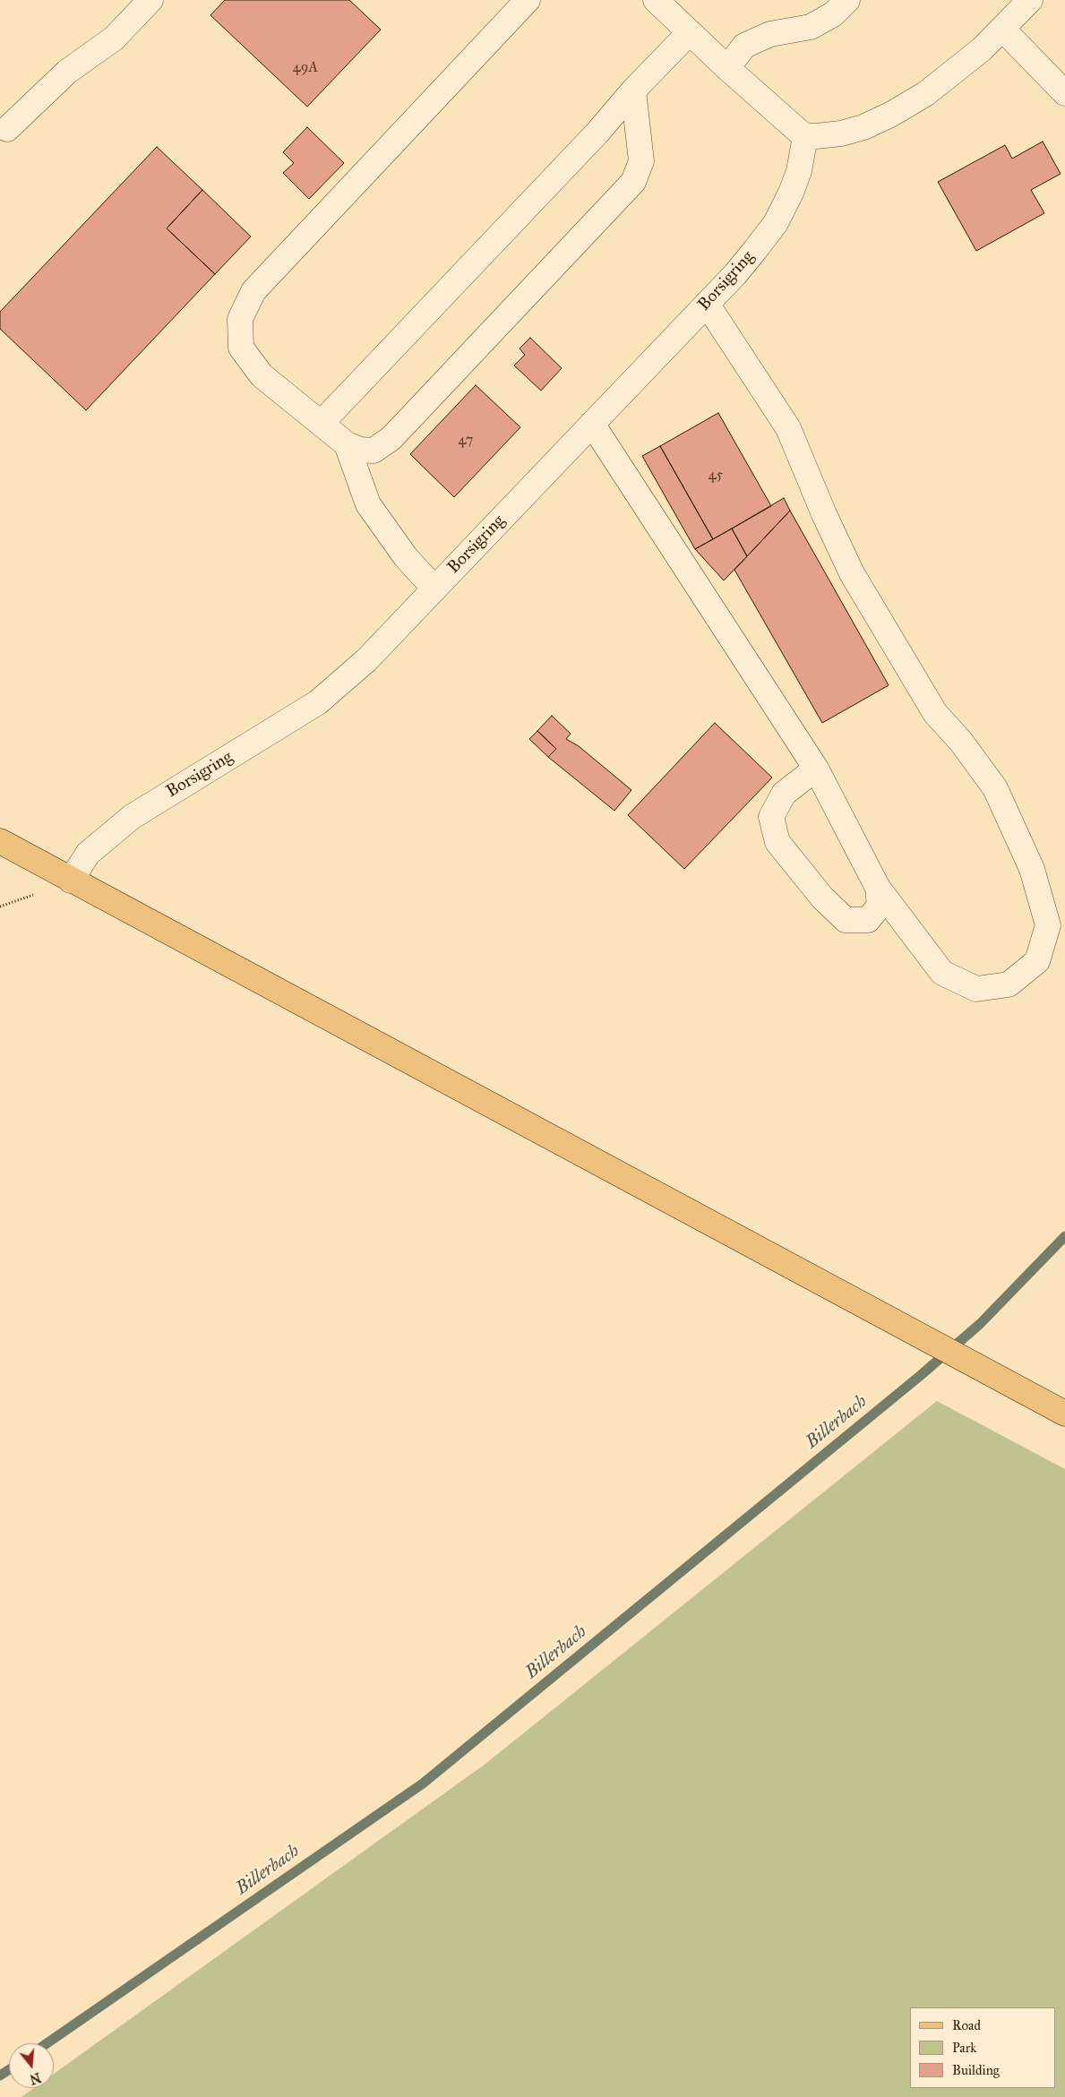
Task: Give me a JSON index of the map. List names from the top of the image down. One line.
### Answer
{"streets":{"street":["Borsigring"]},"water":["Billerbach"],"house_numbers":["49A","47","45"],"legend":["Road","Park","Building"],"north":"bottom"}
